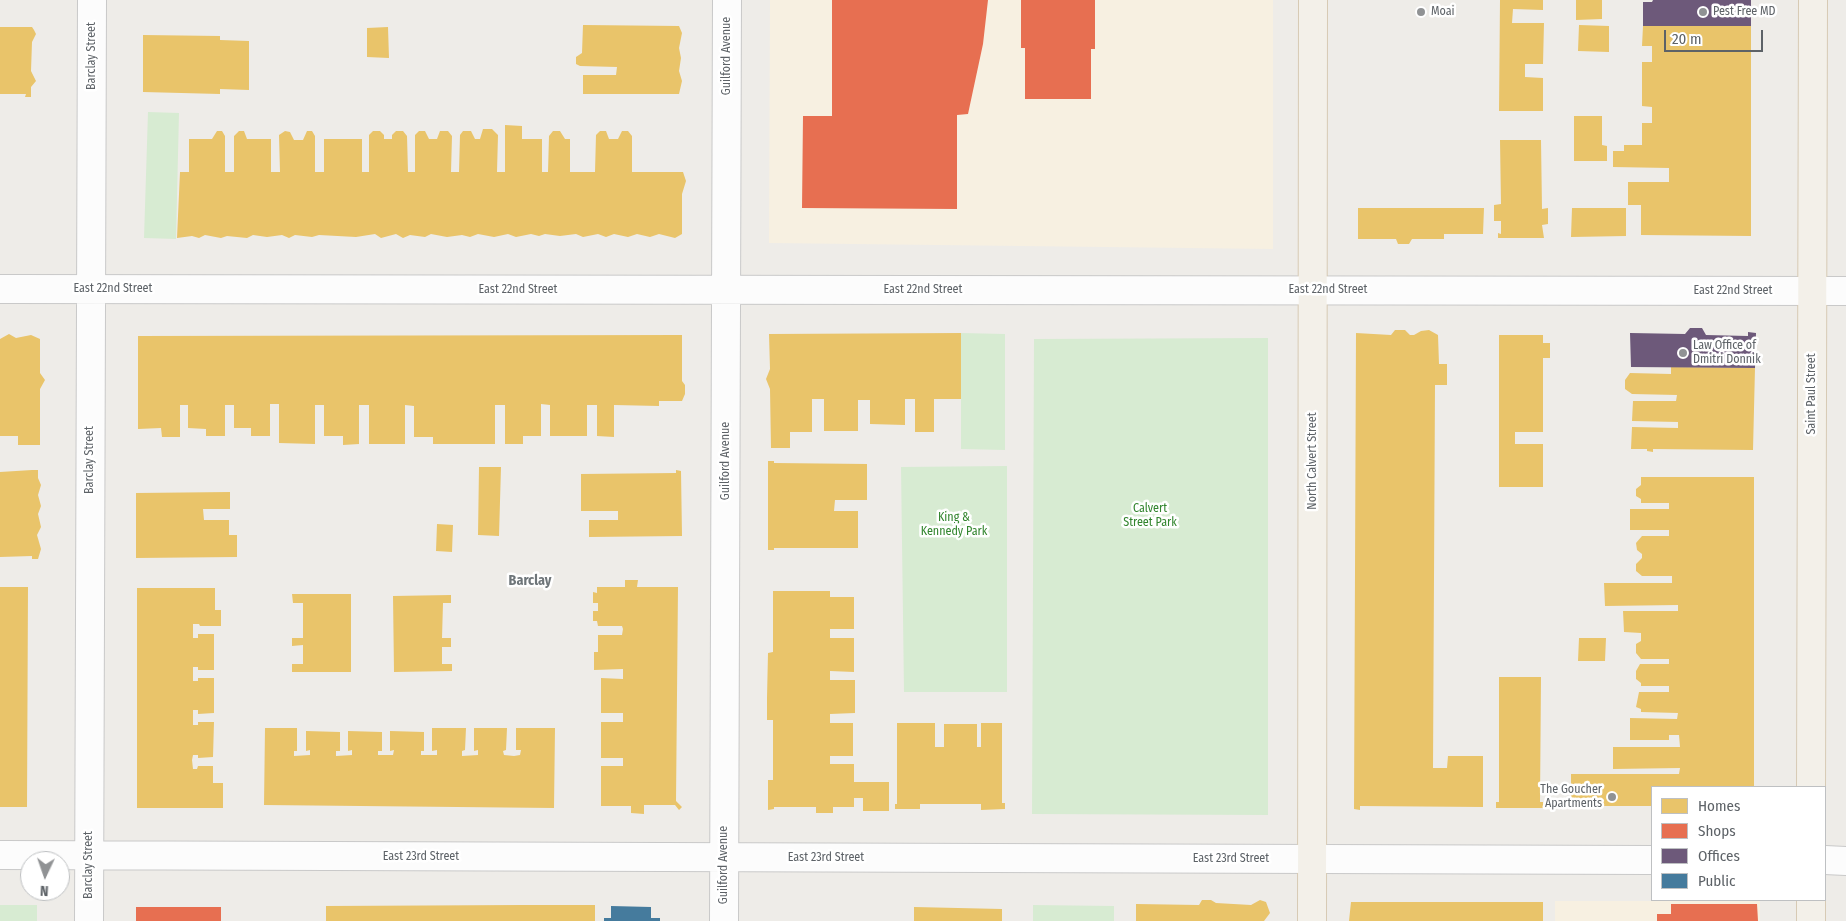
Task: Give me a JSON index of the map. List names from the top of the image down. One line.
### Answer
{"streets":{"main road":["Saint Paul Street","North Calvert Street"],"street":["Barclay Street","Guilford Avenue","East 22nd Street","East 23rd Street"]},"crossings":[["Barclay Street","East 22nd Street"],["Barclay Street","East 23rd Street"],["Guilford Avenue","East 22nd Street"],["Guilford Avenue","East 23rd Street"],["East 22nd Street","Saint Paul Street"],["East 22nd Street","North Calvert Street"],["North Calvert Street","East 23rd Street"]],"districts":["Barclay"],"parks":["Calvert Street Park","King & Kennedy Park"],"places":["Moai","Pest Free MD","Law Office of Dmitri Donnik","The Goucher Apartments"],"legend":["Homes","Shops","Offices","Public"],"scale_bar":"20 m","north":"bottom"}
